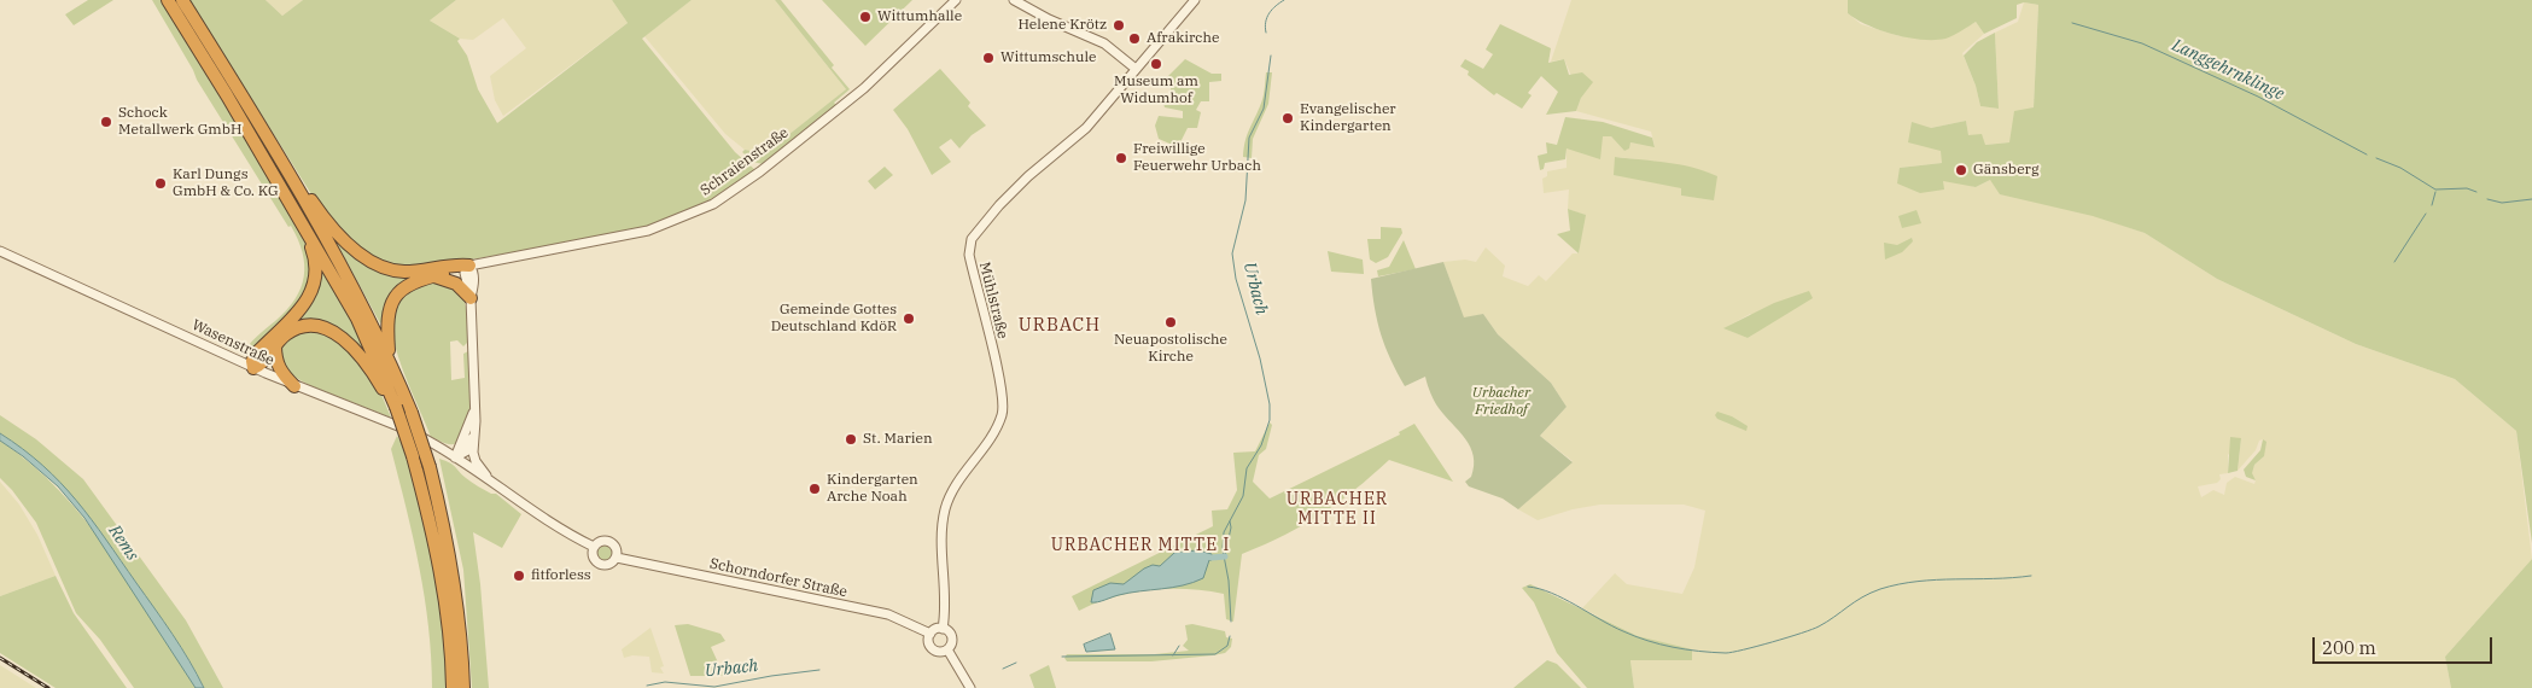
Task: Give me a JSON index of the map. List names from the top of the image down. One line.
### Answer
{"streets":{"street":["Schraienstraße","Mühlstraße","Wasenstraße","Schorndorfer Straße"]},"crossings":[["Mühlstraße","Schorndorfer Straße"]],"districts":["URBACH","URBACHER MITTE II","URBACHER MITTE I"],"water":["Langgehrnklinge","Urbach","Rems"],"parks":["Urbacher Friedhof"],"places":["Wittumhalle","Helene Krötz","Afrakirche","Wittumschule","Museum am Widumhof","Evangelischer Kindergarten","Schock Metallwerk GmbH","Freiwillige Feuerwehr Urbach","Gänsberg","Karl Dungs GmbH & Co. KG","Gemeinde Gottes Deutschland KdöR","Neuapostolische Kirche","St. Marien","Kindergarten Arche Noah","fitforless"],"scale_bar":"200 m"}
